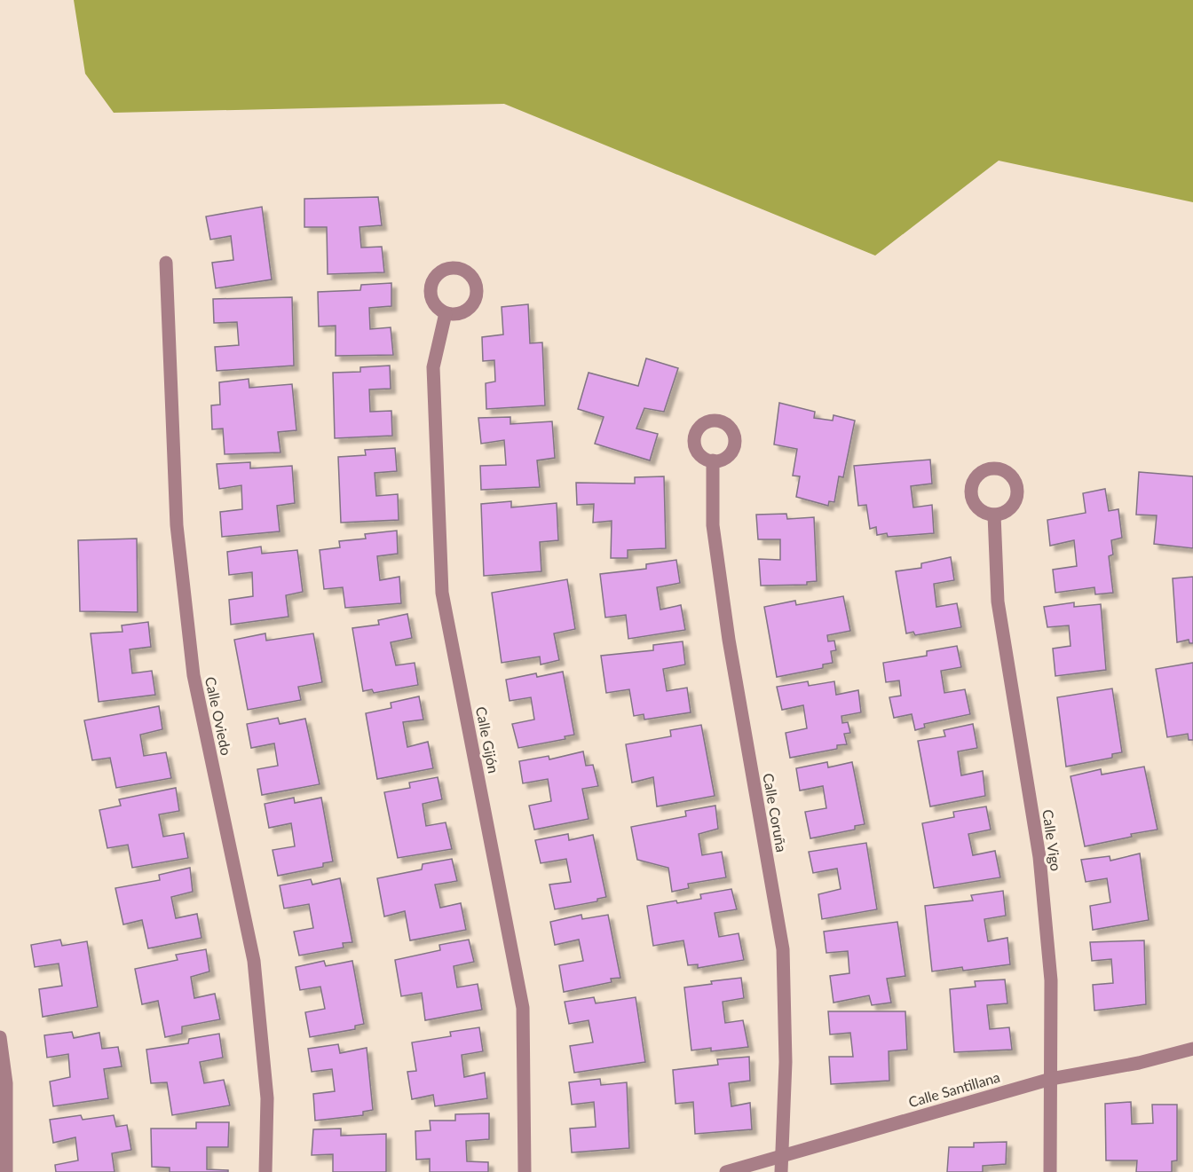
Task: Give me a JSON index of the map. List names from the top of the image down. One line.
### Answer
{"streets":{"street":["Calle Oviedo","Calle Gijón","Calle Coruña","Calle Vigo","Calle Santillana"]},"crossings":[["Calle Coruña","Calle Santillana"],["Calle Vigo","Calle Santillana"]]}
